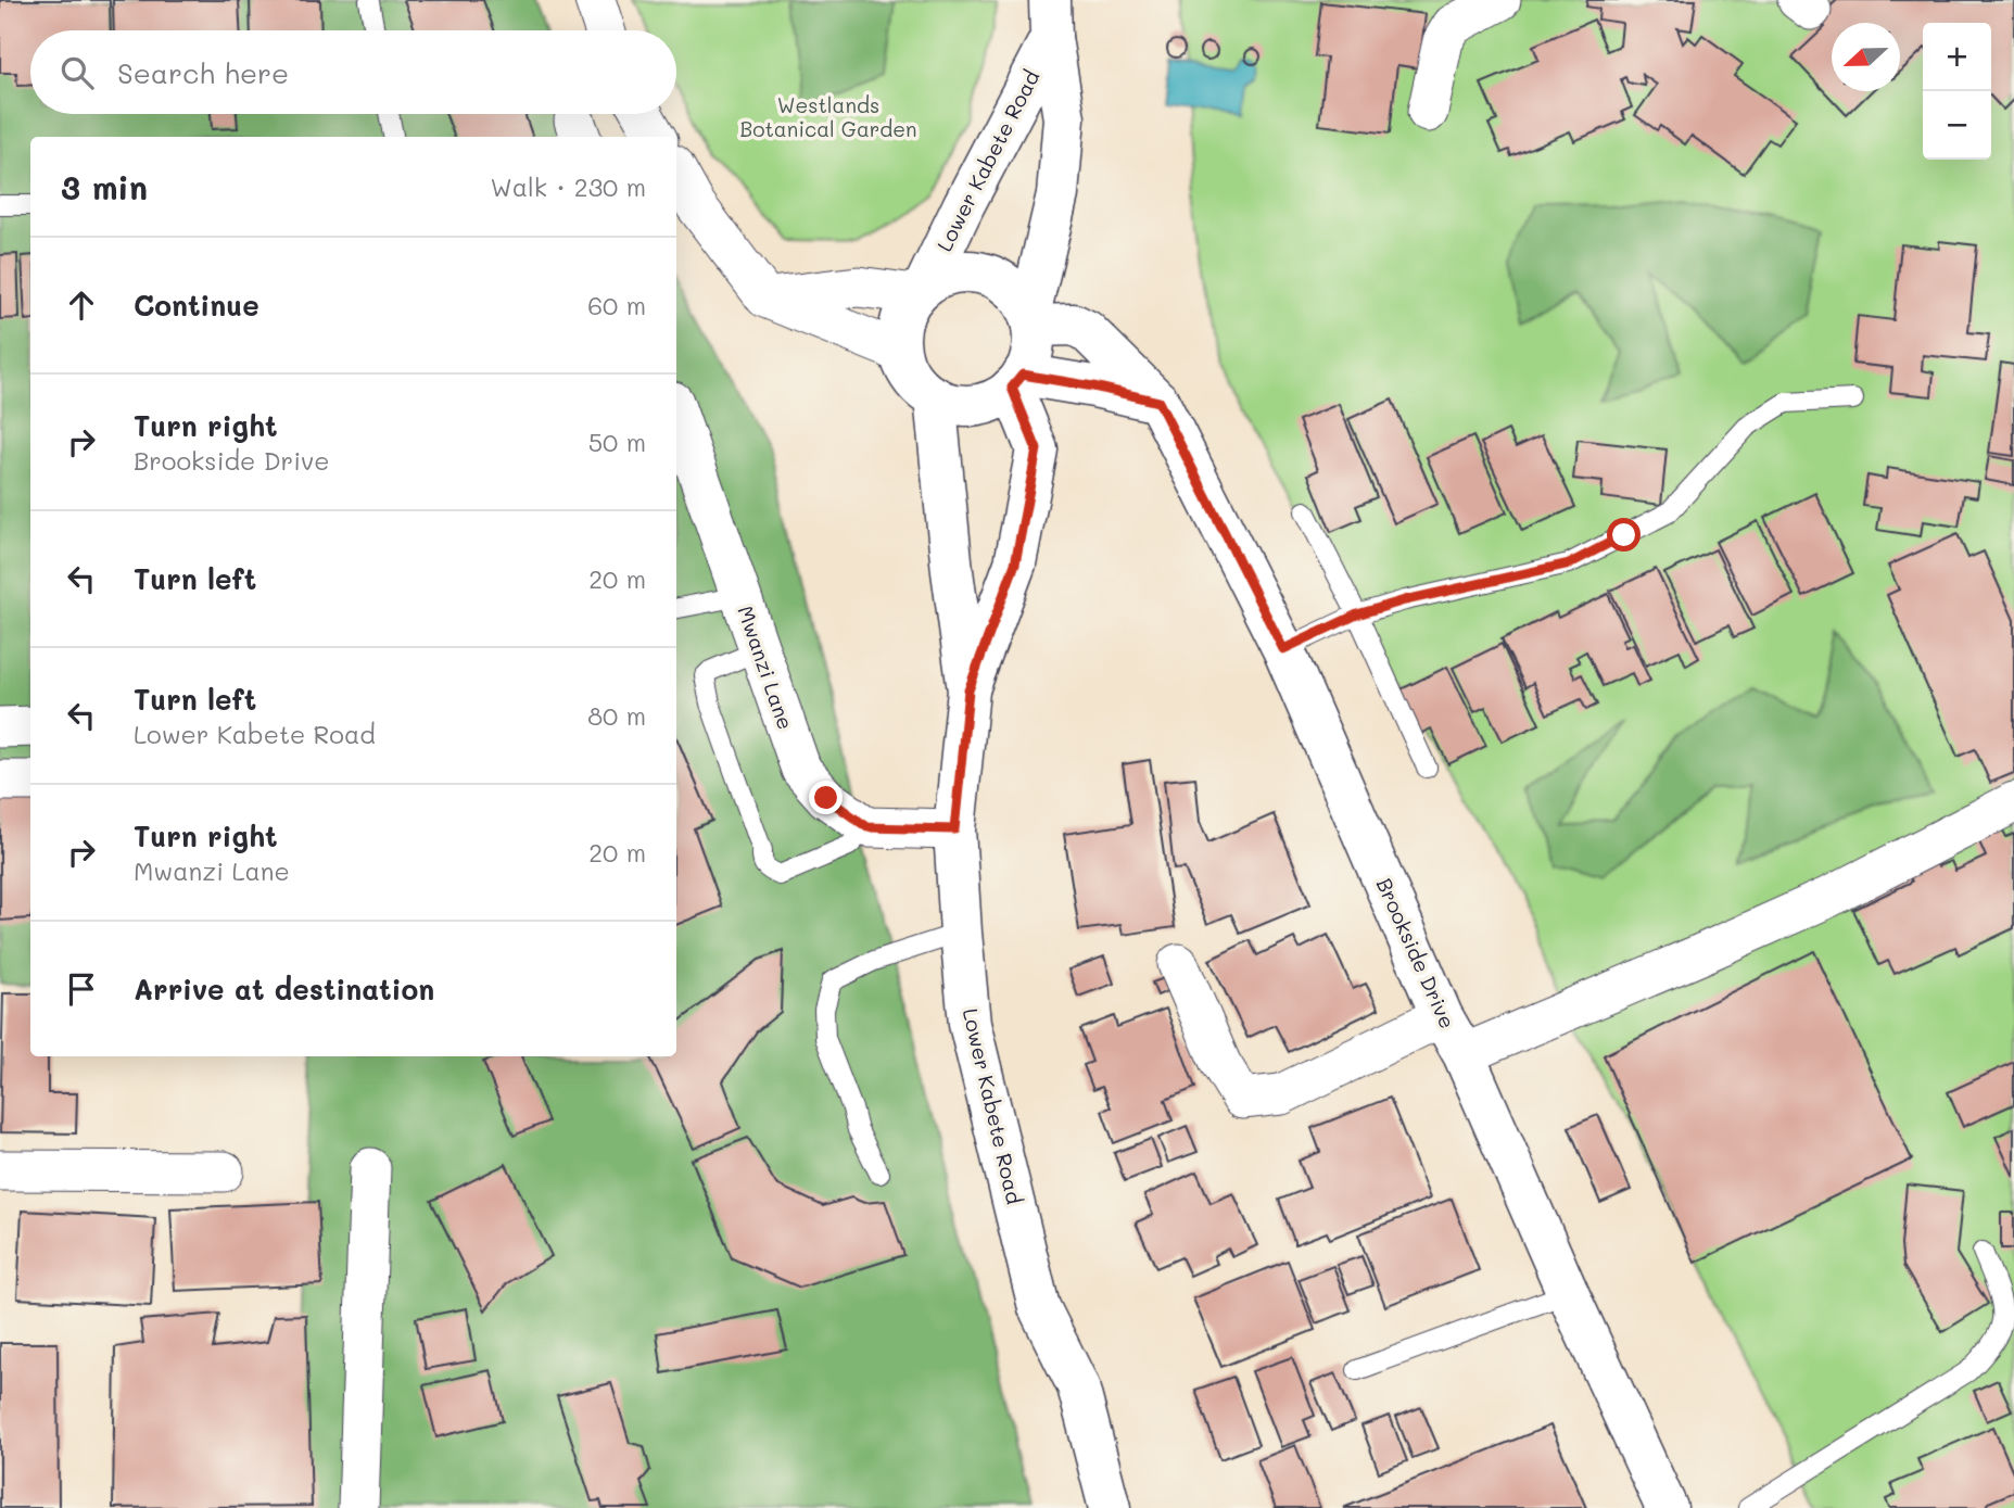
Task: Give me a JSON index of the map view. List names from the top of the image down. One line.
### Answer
{"streets":{"main road":["Lower Kabete Road","Brookside Drive"],"street":["Mwanzi Lane"]},"crossings":[["Lower Kabete Road","Brookside Drive"]],"parks":["Westlands Botanical Garden"],"north":"left","page":{"map_buttons":["+","−"],"search":"Search here","heading":["3 min","Walk · 230 m"],"list":[["Continue","60 m"],["Turn right","Brookside Drive","50 m"],["Turn left","20 m"],["Turn left","Lower Kabete Road","80 m"],["Turn right","Mwanzi Lane","20 m"],"Arrive at destination"]}}
